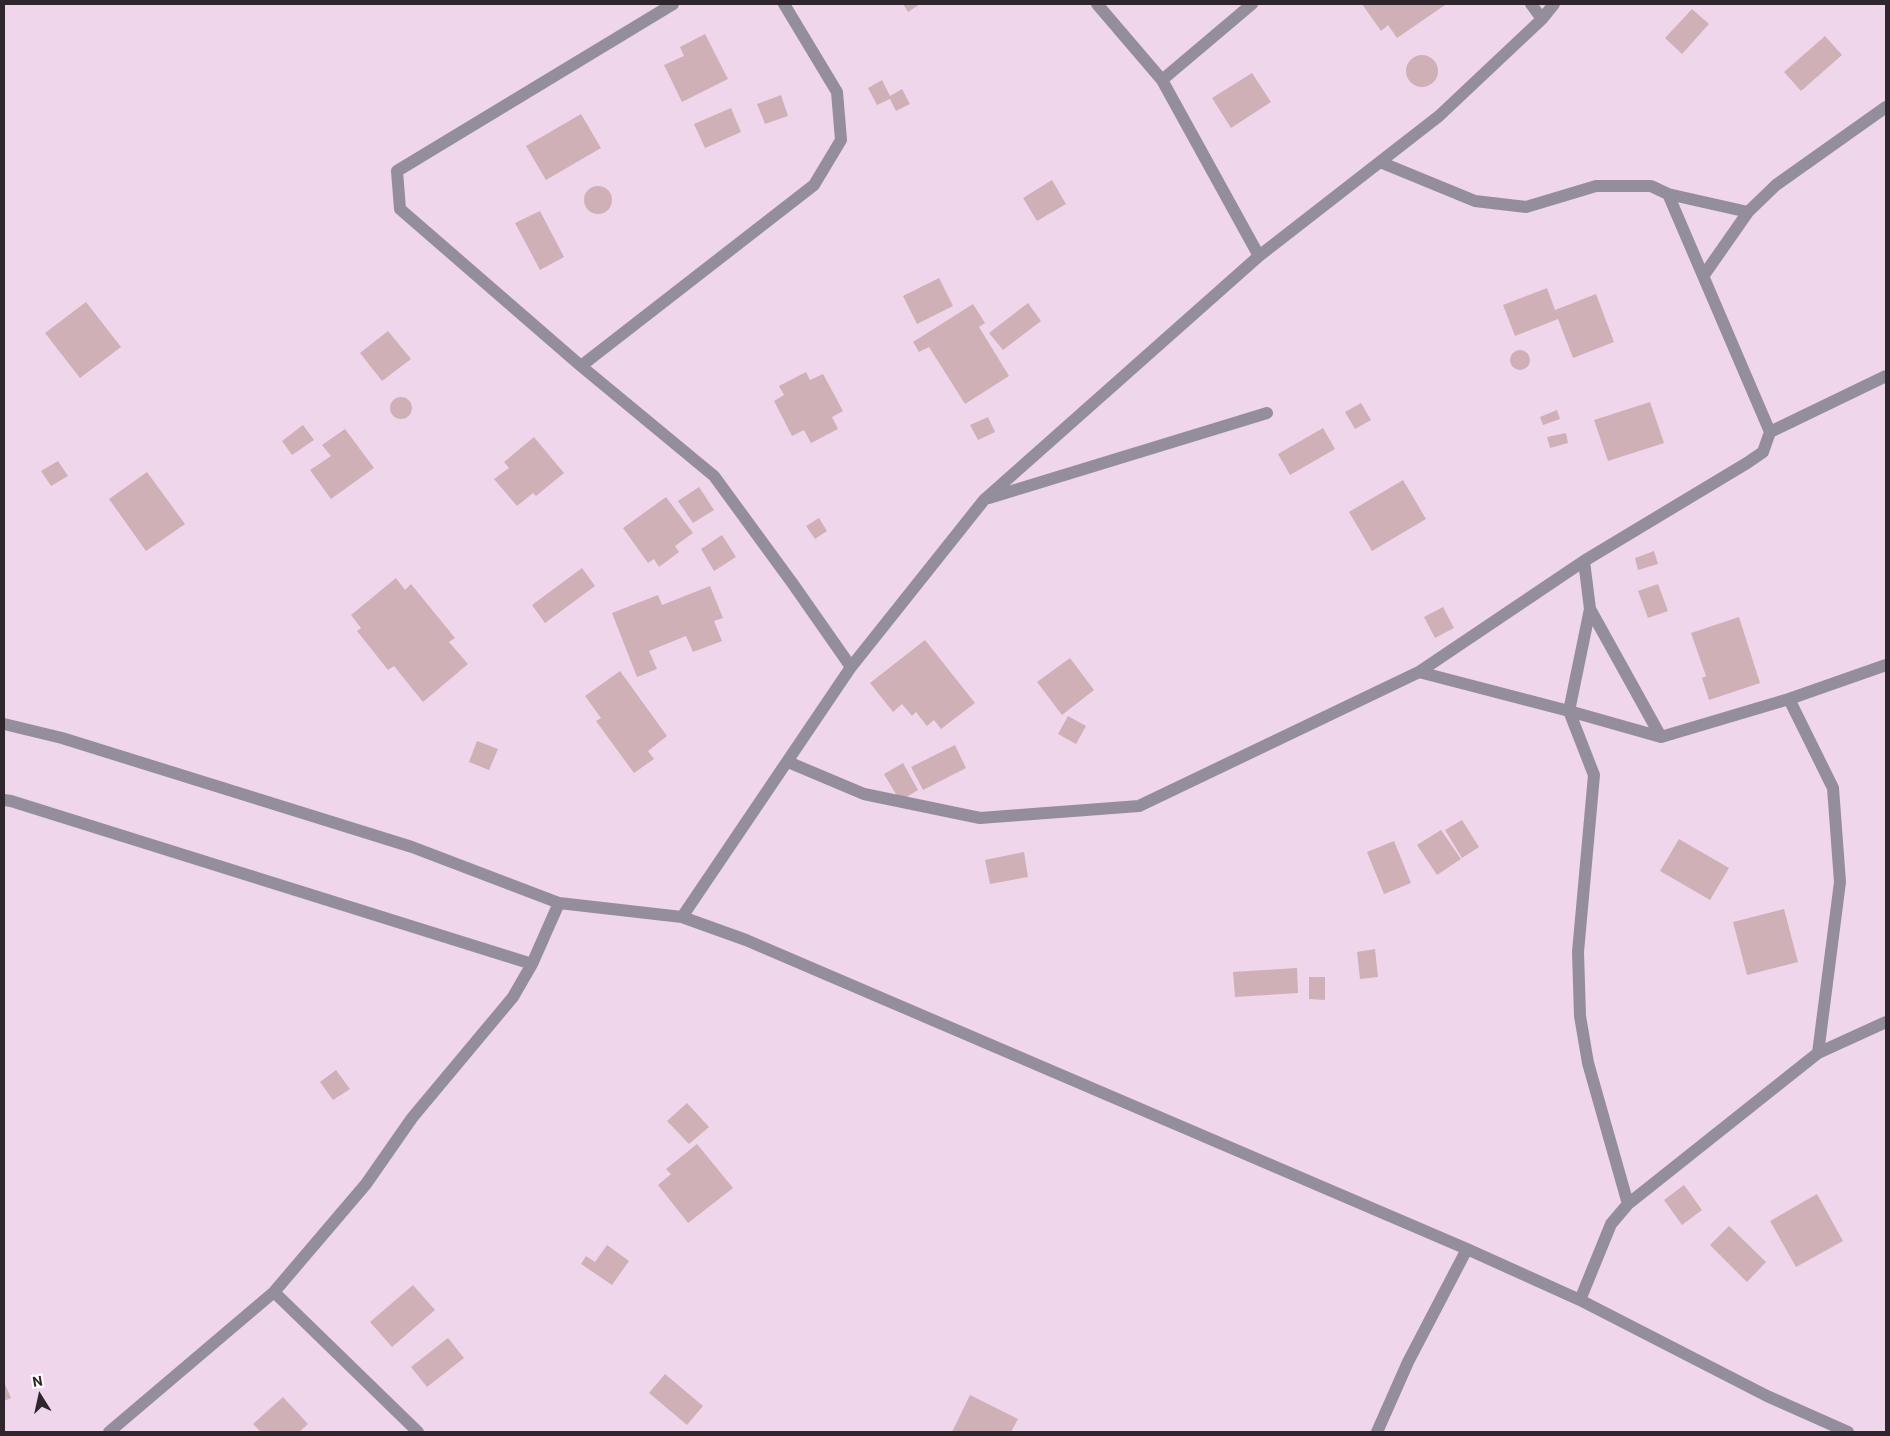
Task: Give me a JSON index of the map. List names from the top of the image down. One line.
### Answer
{"north":"top"}
